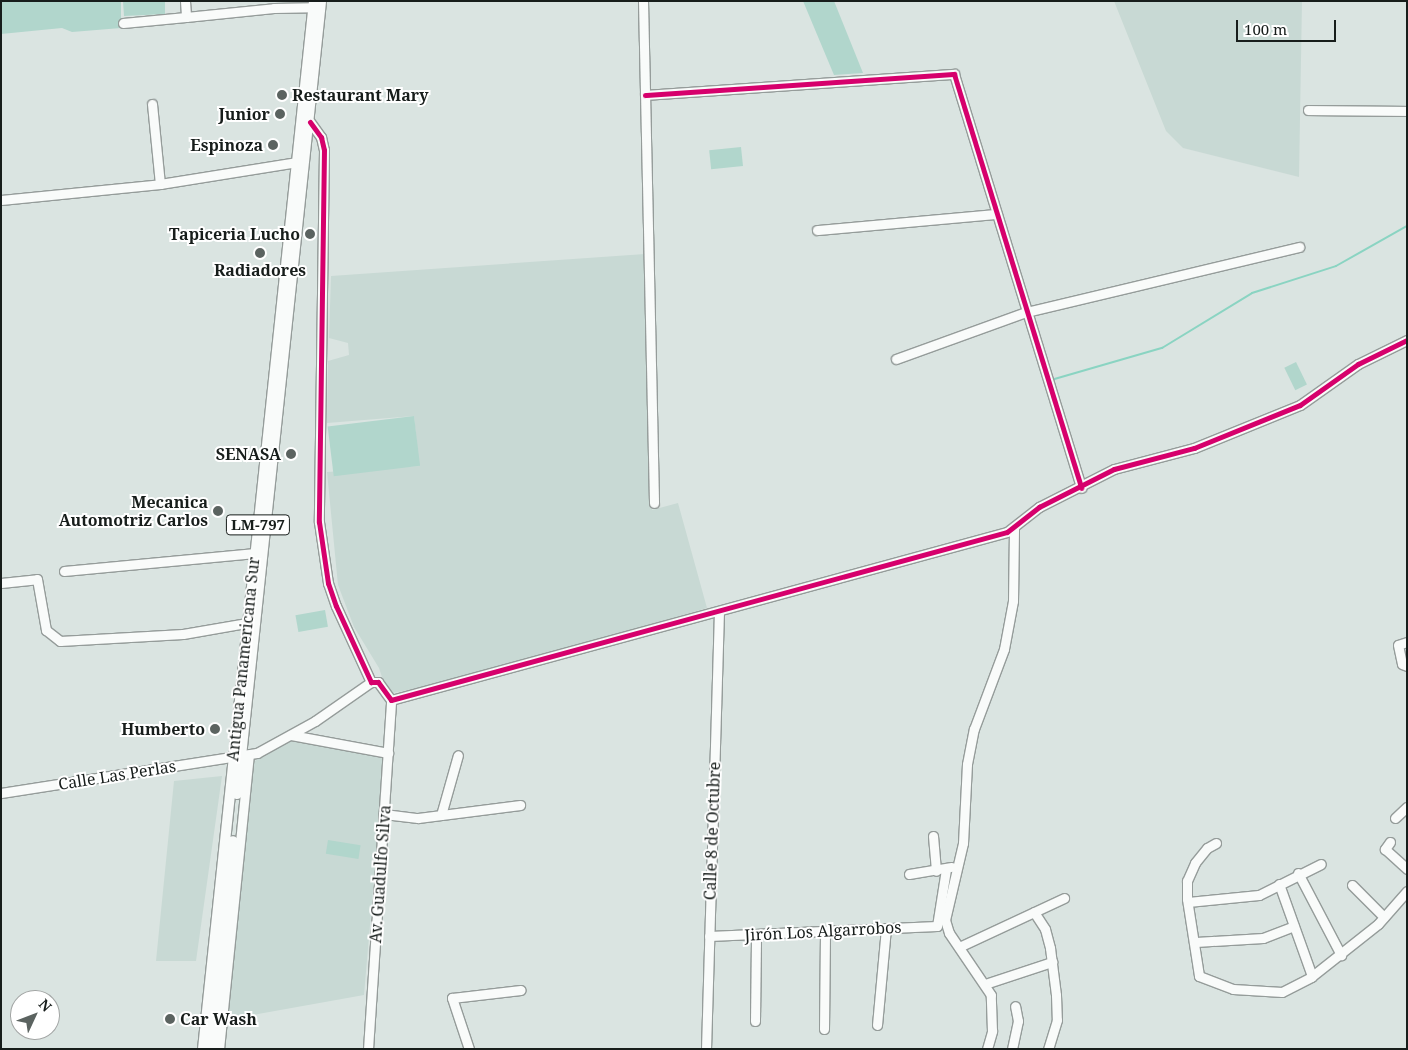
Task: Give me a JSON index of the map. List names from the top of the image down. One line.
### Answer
{"streets":{"main road":["LM-797","Antigua Panamericana Sur"],"street":["Calle Las Perlas","Calle 8 de Octubre","Av. Guadulfo Silva","Jirón Los Algarrobos"]},"crossings":[["Antigua Panamericana Sur","Calle Las Perlas"],["Calle 8 de Octubre","Jirón Los Algarrobos"]],"places":["Restaurant Mary","Junior","Espinoza","Tapiceria Lucho","Radiadores","SENASA","Mecanica Automotriz Carlos","Humberto","Car Wash"],"scale_bar":"100 m","north":"top right"}
